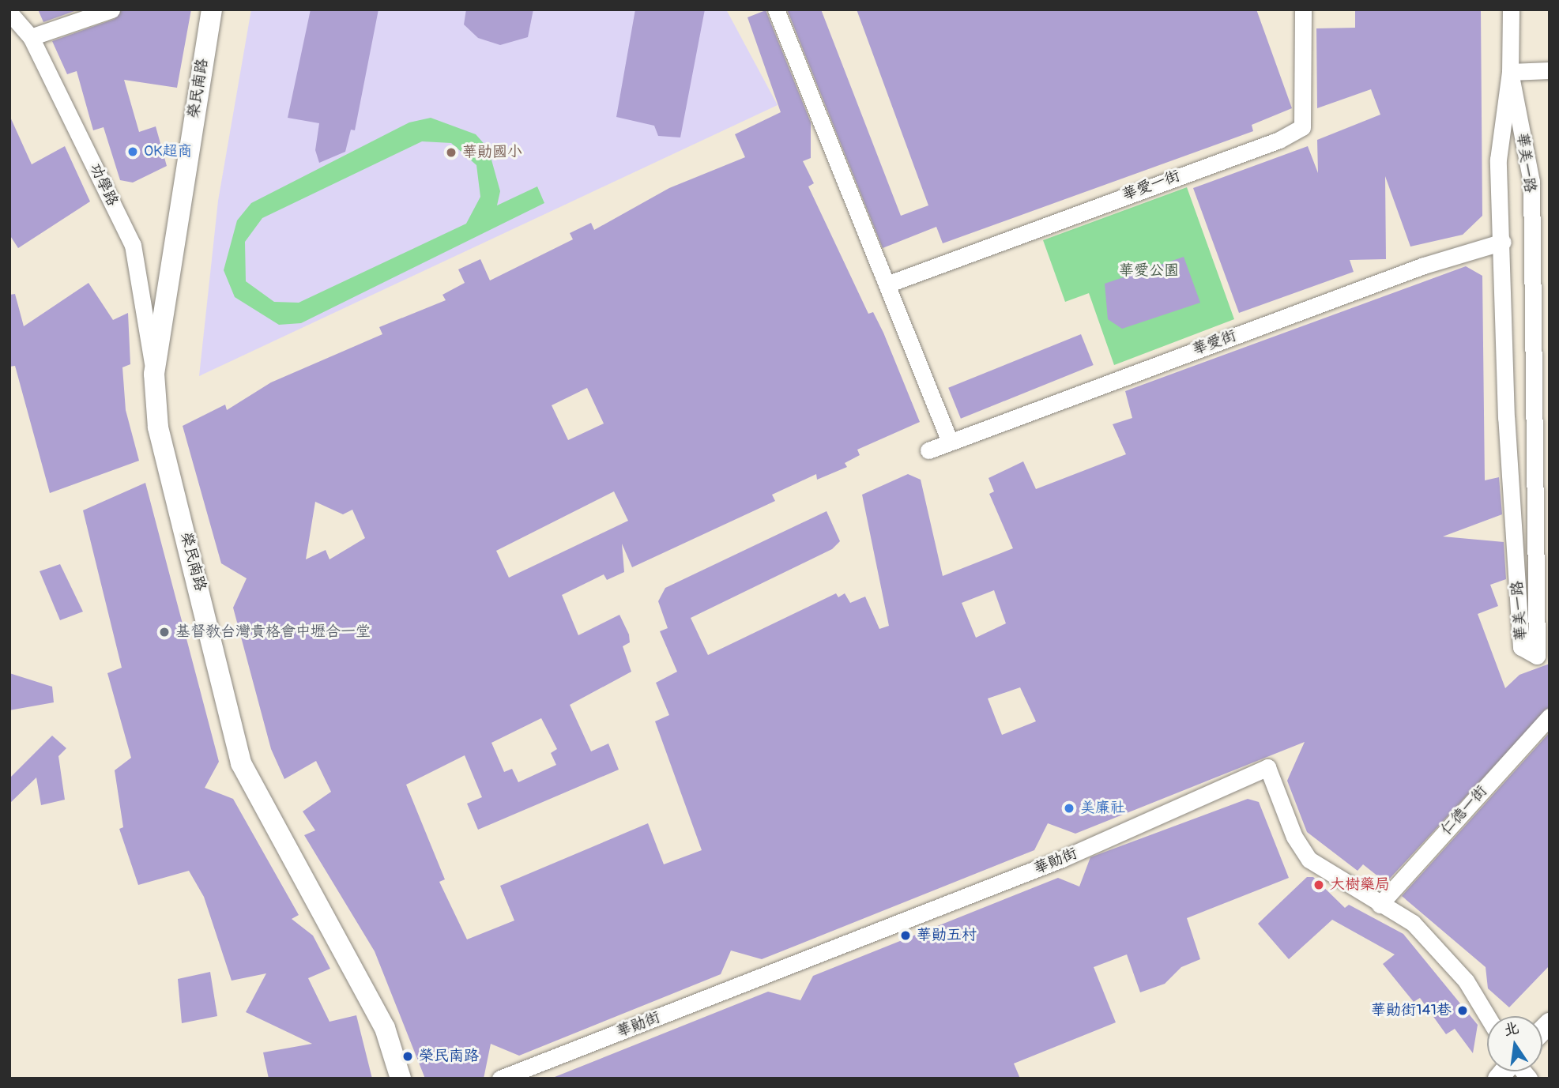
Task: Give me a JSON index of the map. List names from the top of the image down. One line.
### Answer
{"streets":{"street":["榮民南路","華美一路","功學路","華愛一街","華愛街","仁德一街","華勛街"]},"crossings":[["榮民南路","功學路"],["華美一路","華愛街"],["仁德一街","華勛街"]],"parks":["華愛公園"],"places":["OK超商","華勛國小","基督教台灣貴格會中壢合一堂","美廉社","大樹藥局","華勛五村","華勛街141巷","榮民南路"],"north":"top"}
